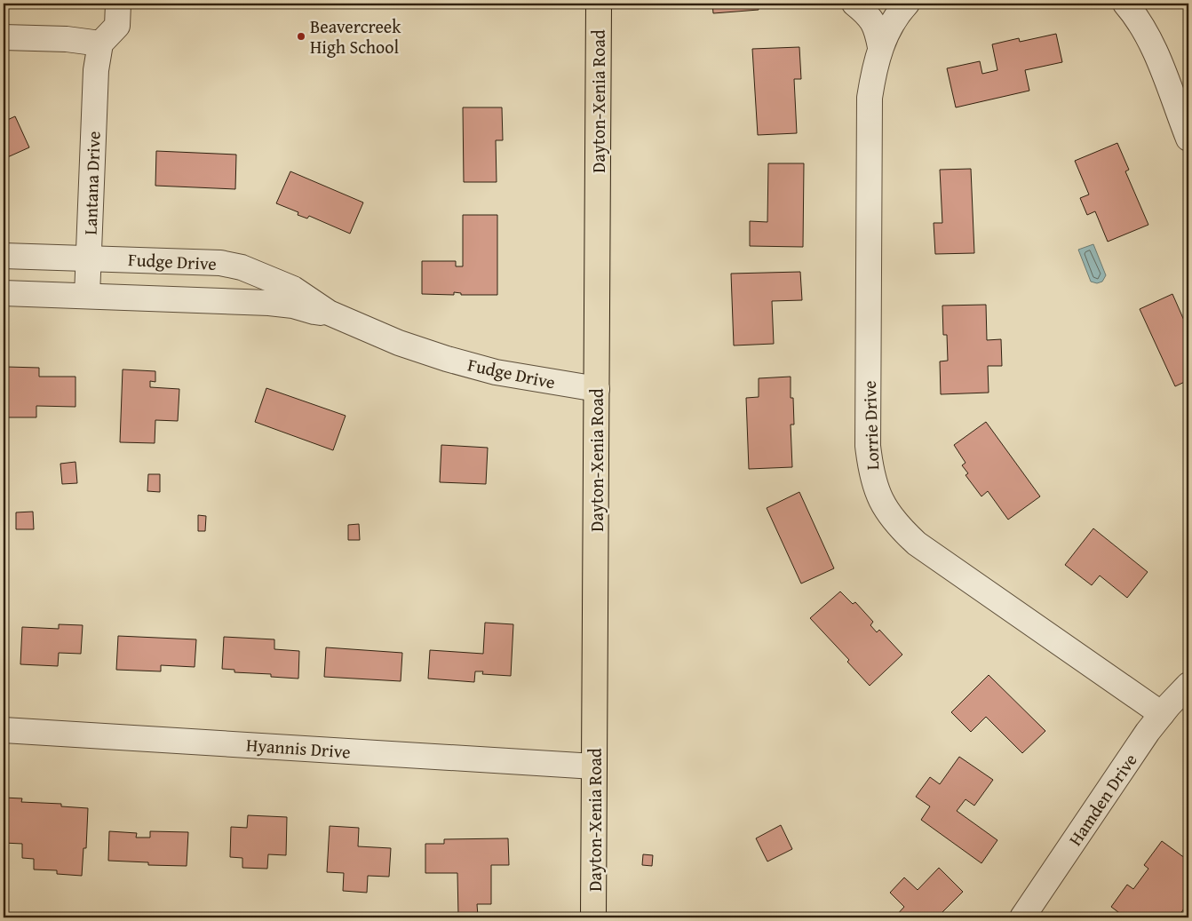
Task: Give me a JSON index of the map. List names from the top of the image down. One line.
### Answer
{"streets":{"main road":["Dayton-Xenia Road"],"street":["Lantana Drive","Fudge Drive","Lorrie Drive","Hyannis Drive","Hamden Drive"]},"crossings":[["Dayton-Xenia Road","Fudge Drive"],["Dayton-Xenia Road","Hyannis Drive"],["Lantana Drive","Fudge Drive"],["Lorrie Drive","Hamden Drive"]],"places":["Beavercreek High School"]}
